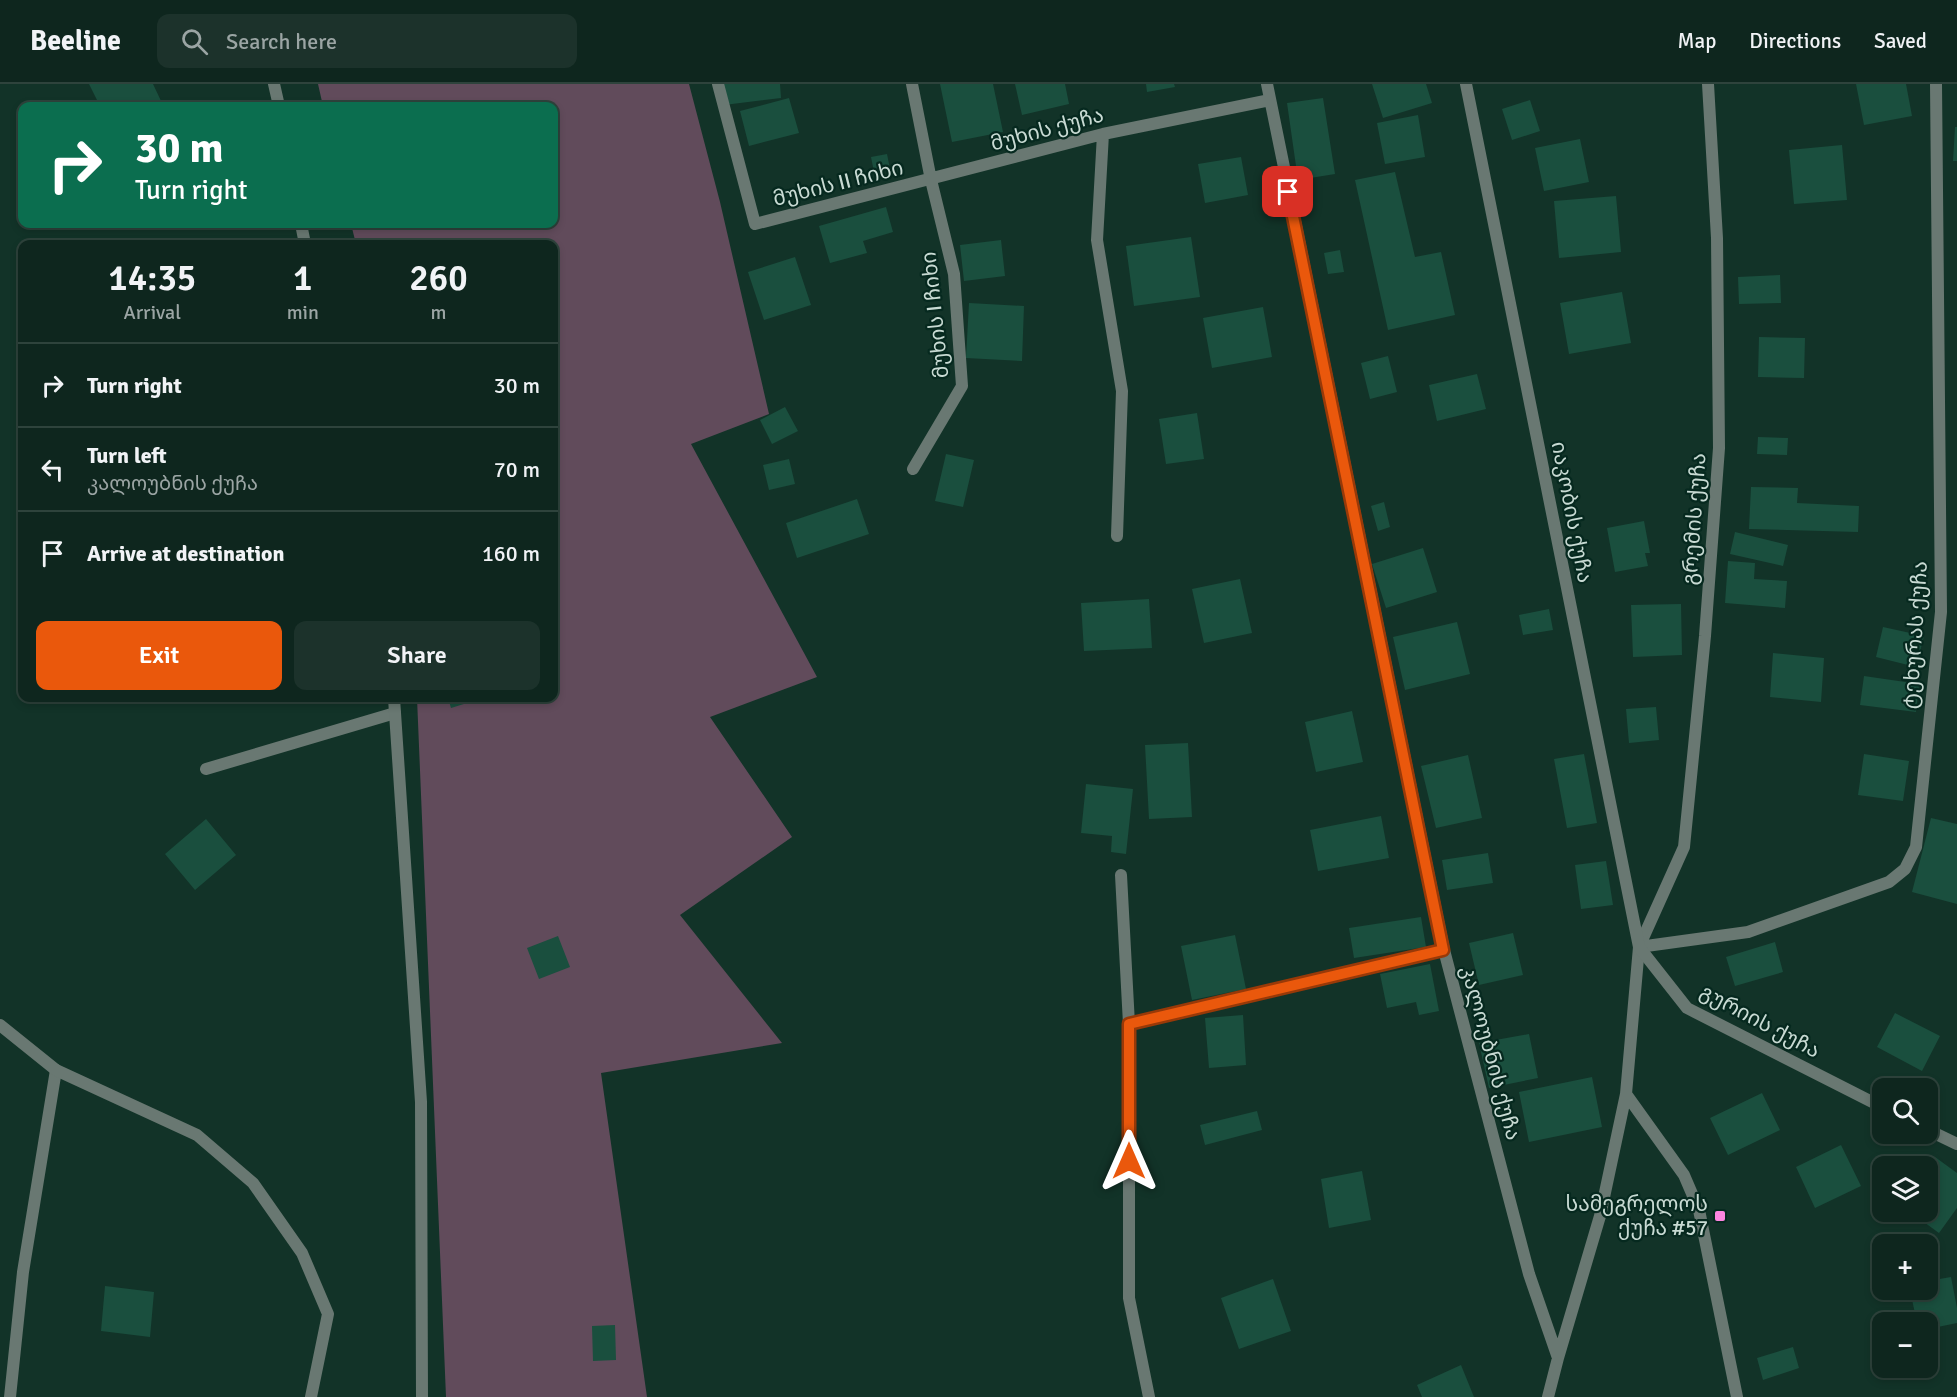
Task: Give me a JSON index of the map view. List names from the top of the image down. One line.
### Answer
{"streets":{"street":["მუხის ქუჩა","მუხის II ჩიხი","მუხის I ჩიხი","იაკობის ქუჩა","გრემის ქუჩა","ტეხურას ქუჩა","გურიის ქუჩა","კალოუბნის ქუჩა"]},"crossings":[["მუხის ქუჩა","მუხის II ჩიხი"],["მუხის ქუჩა","მუხის I ჩიხი"],["მუხის ქუჩა","კალოუბნის ქუჩა"],["მუხის II ჩიხი","მუხის I ჩიხი"],["იაკობის ქუჩა","გრემის ქუჩა"],["იაკობის ქუჩა","ტეხურას ქუჩა"],["იაკობის ქუჩა","გურიის ქუჩა"],["გრემის ქუჩა","ტეხურას ქუჩა"],["გრემის ქუჩა","გურიის ქუჩა"],["ტეხურას ქუჩა","გურიის ქუჩა"]],"places":{"transit":["სამეგრელოს ქუჩა #57"]},"page":{"header":"Beeline","search":"Search here","nav":["Map","Directions","Saved"],"turn":["30 m","Turn right"],"eta":["14:35","Arrival","1","min","260","m"],"list":[{"name":"Turn right","value":"30 m"},{"name":"Turn left","note":"კალოუბნის ქუჩა","value":"70 m"},{"name":"Arrive at destination","value":"160 m"}],"buttons":["Exit","Share"],"map_buttons":["+","−"]}}
